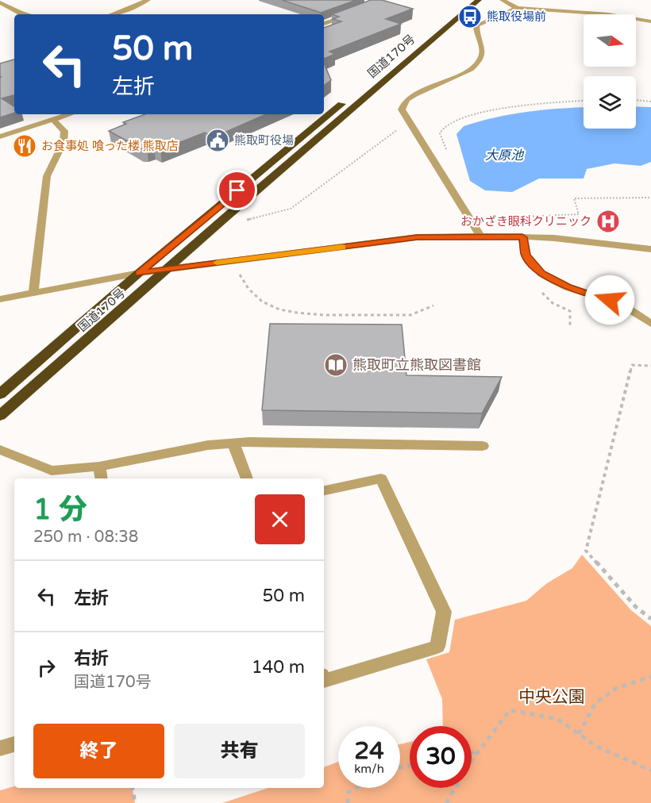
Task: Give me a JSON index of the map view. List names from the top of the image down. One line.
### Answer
{"streets":{"highway":["国道170号"]},"water":["大原池"],"parks":["中央公園"],"places":{"bus stop":["熊取役場前"],"public building":["熊取町役場"],"restaurant":["お食事処 喰った楼 熊取店"],"hospital":["おかざき眼科クリニック"],"library":["熊取町立熊取図書館"]},"north":"right","page":{"turn":["50 m","左折"],"heading":["1 分","250 m · 08:38"],"list":[{"name":"左折","value":"50 m"},{"name":"右折","note":"国道170号","value":"140 m"}],"buttons":["終了","共有"],"speed":"24 km/h","limit":"30"}}
